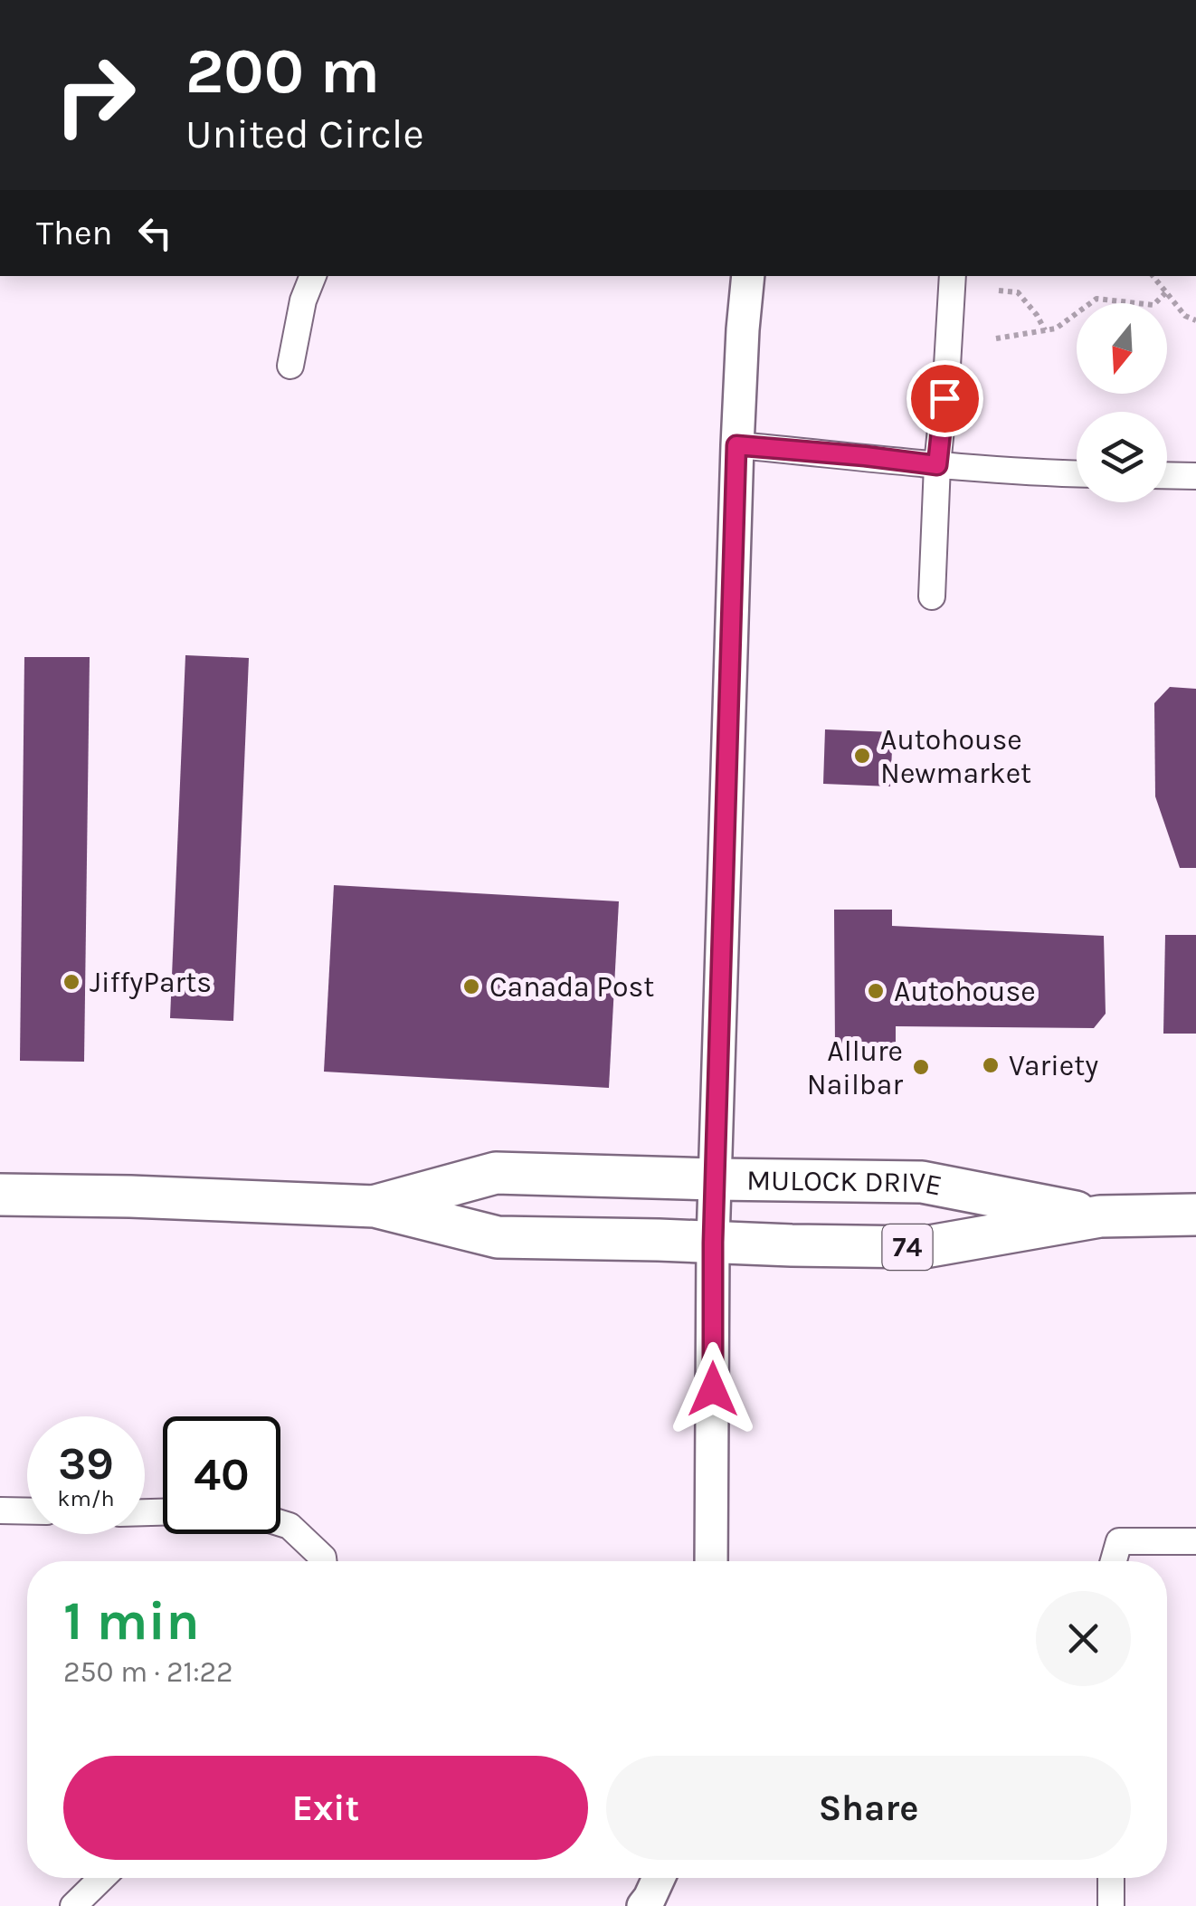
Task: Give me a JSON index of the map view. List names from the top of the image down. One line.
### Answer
{"streets":{"main road":["MULOCK DRIVE","74"]},"places":["Autohouse Newmarket","JiffyParts","Canada Post","Autohouse","Variety","Allure Nailbar"],"north":"bottom","page":{"turn":["200 m","United Circle"],"then":"Then","speed":"39 km/h","limit":"40","heading":["1 min","250 m · 21:22"],"buttons":["Exit","Share"]}}
